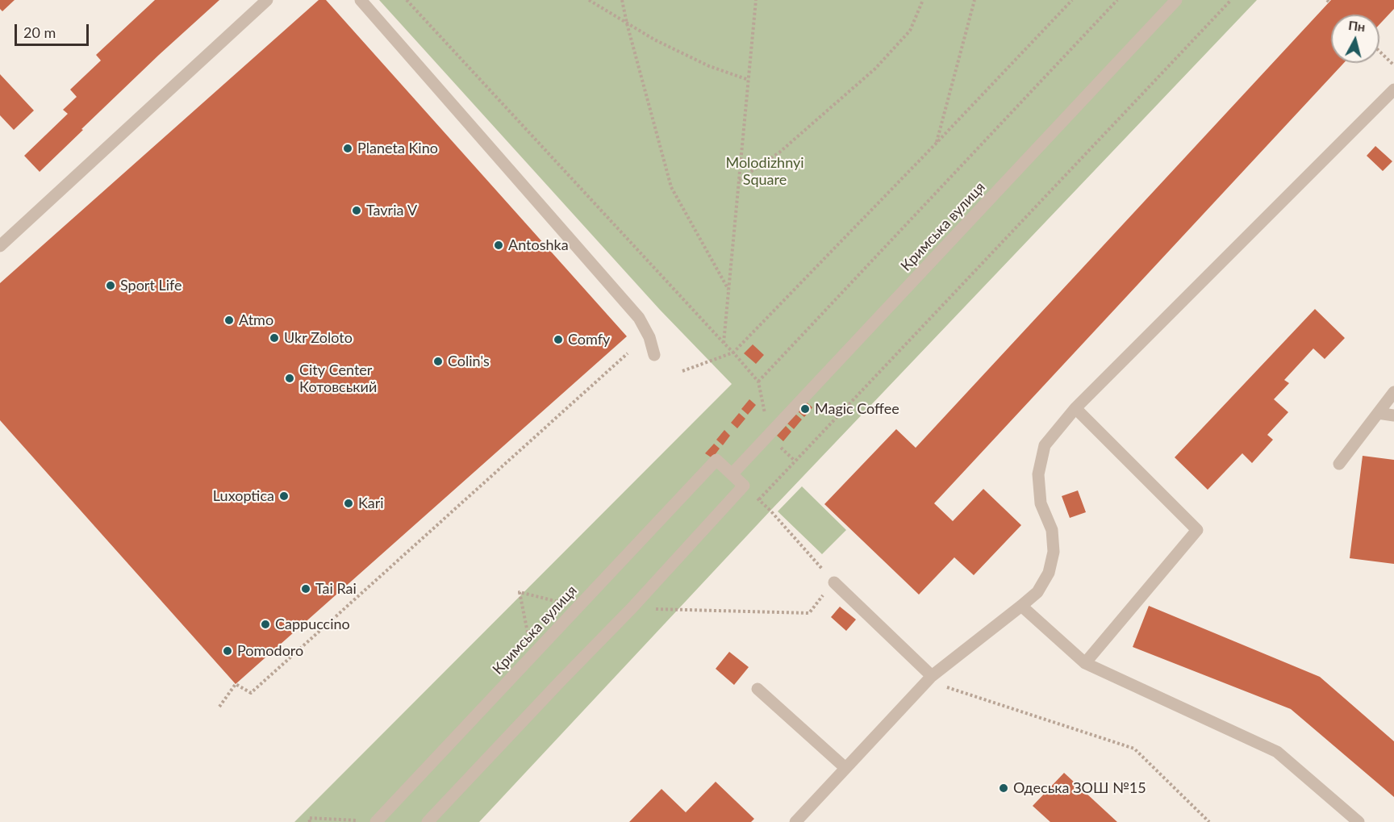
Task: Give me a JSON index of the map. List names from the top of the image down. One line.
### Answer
{"streets":{"street":["Кримська вулиця"]},"parks":["Molodizhnyi Square"],"places":["Planeta Kino","Tavria V","Antoshka","Sport Life","Atmo","Ukr Zoloto","Comfy","Colin's","City Center Котовський","Magic Coffee","Luxoptica","Kari","Tai Rai","Cappuccino","Pomodoro","Одеська ЗОШ №15"],"scale_bar":"20 m","north":"top"}
